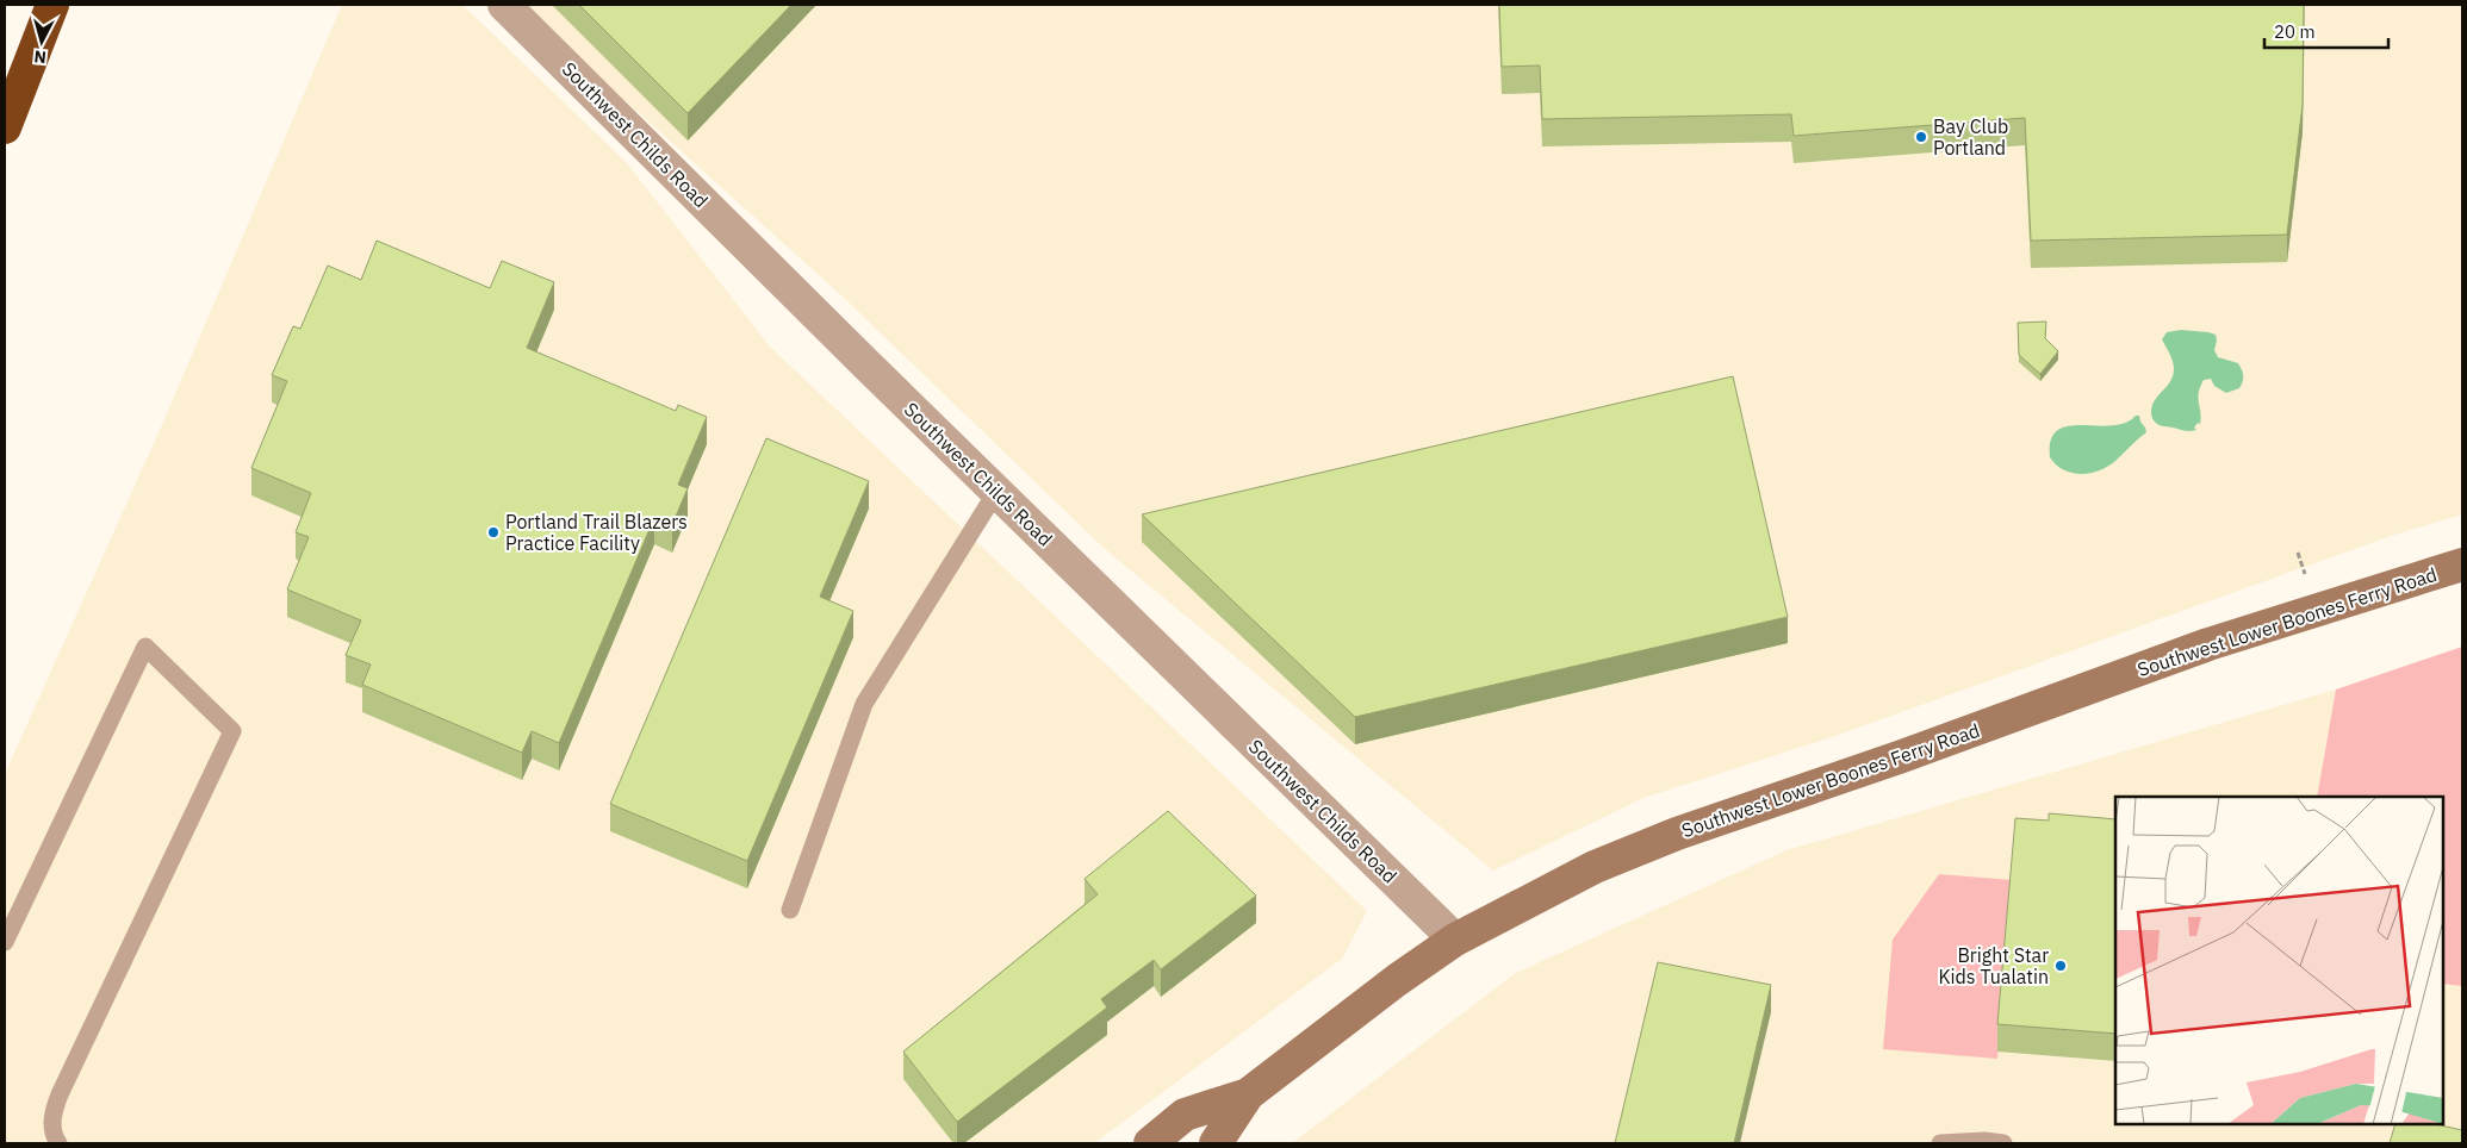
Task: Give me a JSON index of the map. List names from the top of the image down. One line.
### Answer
{"streets":{"main road":["Southwest Lower Boones Ferry Road"],"street":["Southwest Childs Road"]},"crossings":[["Southwest Childs Road","Southwest Lower Boones Ferry Road"]],"places":["Bay Club Portland","Portland Trail Blazers Practice Facility","Bright Star Kids Tualatin"],"scale_bar":"20 m","north":"bottom"}
